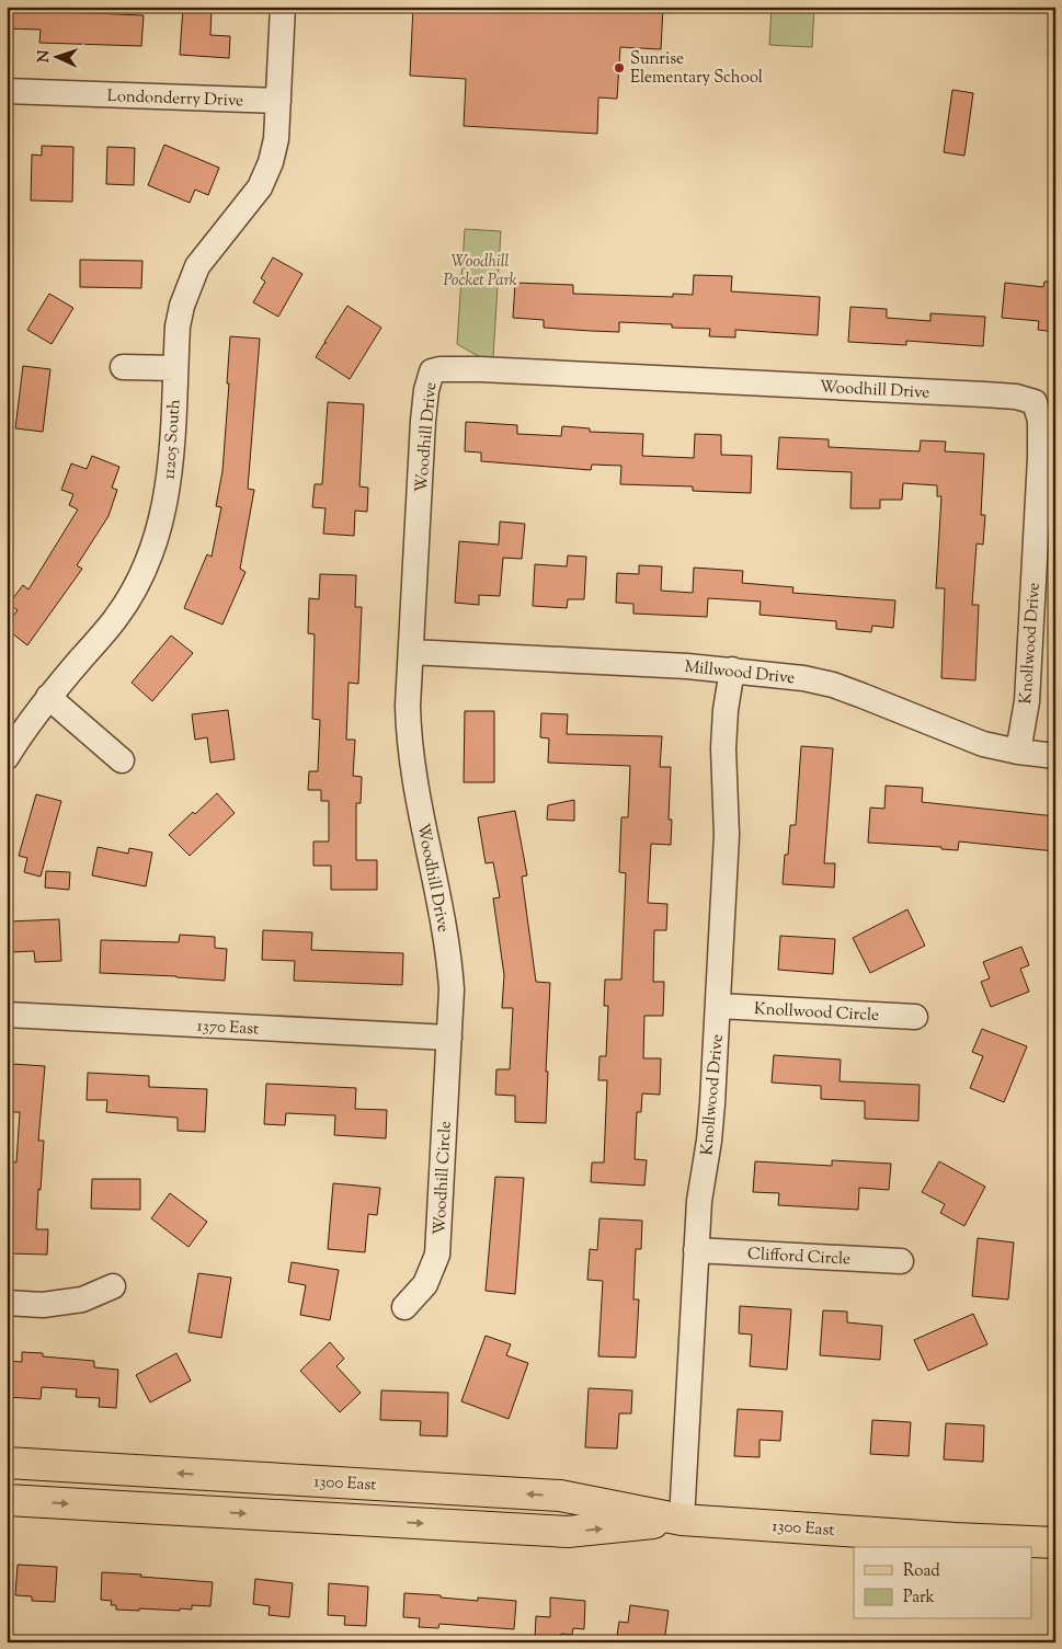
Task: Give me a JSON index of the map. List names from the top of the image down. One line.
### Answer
{"streets":{"main road":["1300 East"],"street":["Londonderry Drive","Woodhill Drive","11205 South","Knollwood Drive","Millwood Drive","Knollwood Circle","1370 East","Woodhill Circle","Clifford Circle"]},"crossings":[["Londonderry Drive","11205 South"],["Woodhill Drive","Knollwood Drive"],["Woodhill Drive","Millwood Drive"],["Woodhill Drive","1370 East"],["Woodhill Drive","Woodhill Circle"],["Knollwood Drive","Millwood Drive"],["Knollwood Drive","Knollwood Circle"],["Knollwood Drive","Clifford Circle"],["Knollwood Drive","1300 East"],["1370 East","Woodhill Circle"]],"parks":["Woodhill Pocket Park"],"places":["Sunrise Elementary School"],"legend":["Road","Park"],"north":"left"}
